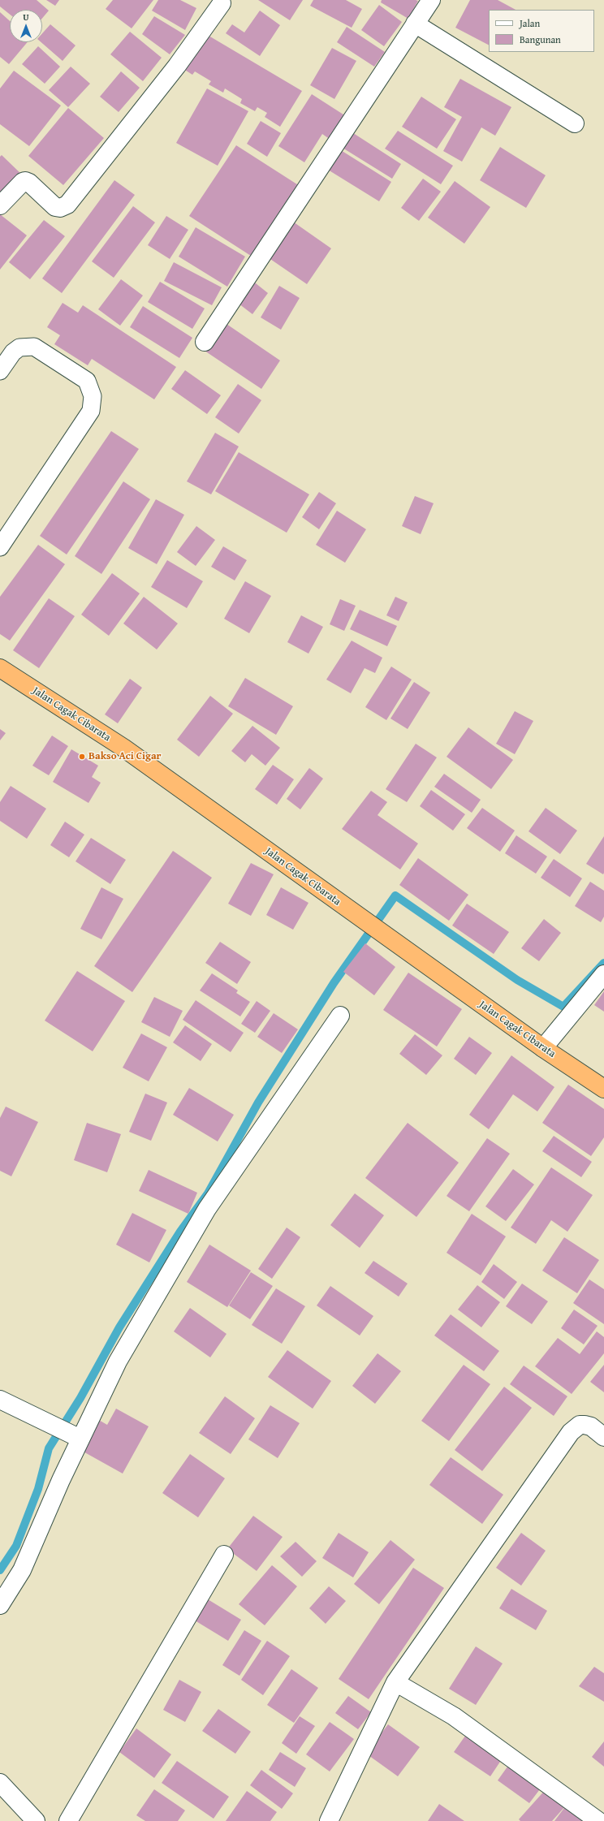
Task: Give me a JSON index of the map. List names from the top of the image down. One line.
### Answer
{"streets":{"highway":["Jalan Cagak Cibarata"]},"places":["Bakso Aci Cigar"],"legend":["Jalan","Bangunan"],"north":"top"}
